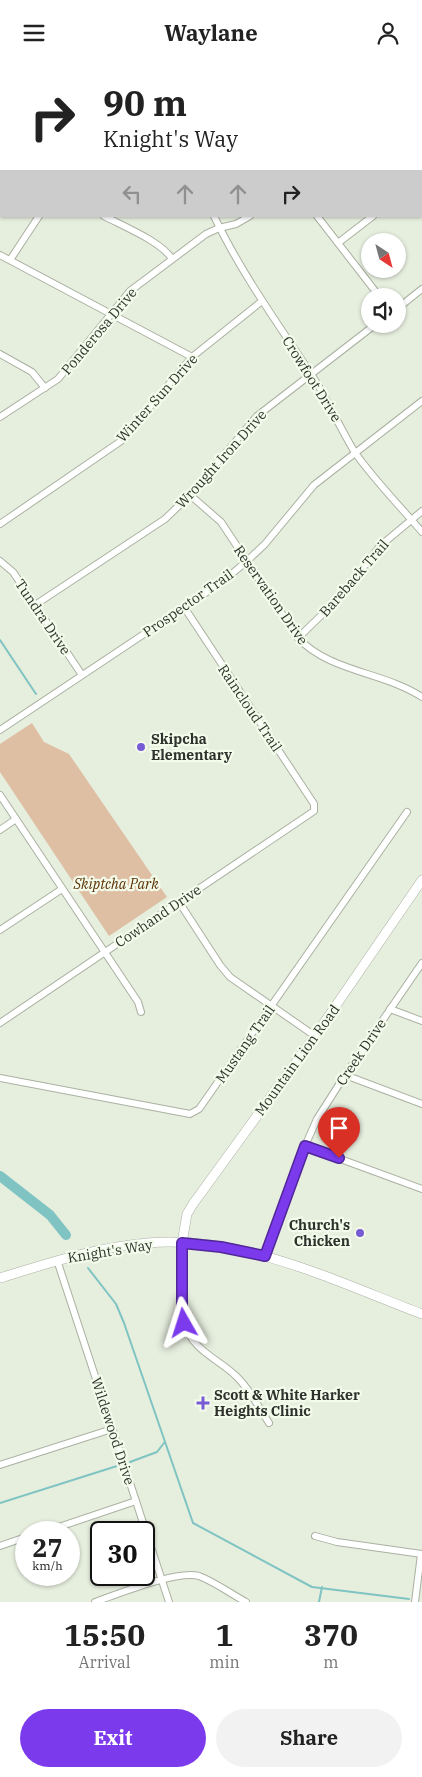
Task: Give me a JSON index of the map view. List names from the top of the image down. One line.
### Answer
{"streets":{"main road":["Mountain Lion Road","Knight's Way"],"street":["Ponderosa Drive","Crowfoot Drive","Winter Sun Drive","Wrought Iron Drive","Bareback Trail","Reservation Drive","Prospector Trail","Tundra Drive","Raincloud Trail","Cowhand Drive","Mustang Trail","Creek Drive","Wildewood Drive"]},"crossings":[["Ponderosa Drive","Crowfoot Drive"],["Crowfoot Drive","Winter Sun Drive"],["Crowfoot Drive","Wrought Iron Drive"],["Crowfoot Drive","Bareback Trail"],["Crowfoot Drive","Prospector Trail"],["Wrought Iron Drive","Reservation Drive"],["Wrought Iron Drive","Tundra Drive"],["Bareback Trail","Reservation Drive"],["Reservation Drive","Prospector Trail"],["Prospector Trail","Tundra Drive"],["Prospector Trail","Raincloud Trail"],["Raincloud Trail","Cowhand Drive"],["Creek Drive","Knight's Way"],["Mountain Lion Road","Knight's Way"],["Knight's Way","Wildewood Drive"]],"parks":["Skiptcha Park"],"places":{"other":["Skipcha Elementary","Church's Chicken"],"health":["Scott & White Harker Heights Clinic"]},"north":"bottom right","page":{"header":"Waylane","turn":["90 m","Knight's Way"],"speed":"27 km/h","limit":"30","eta":["15:50","Arrival","1","min","370","m"],"buttons":["Exit","Share"]}}
